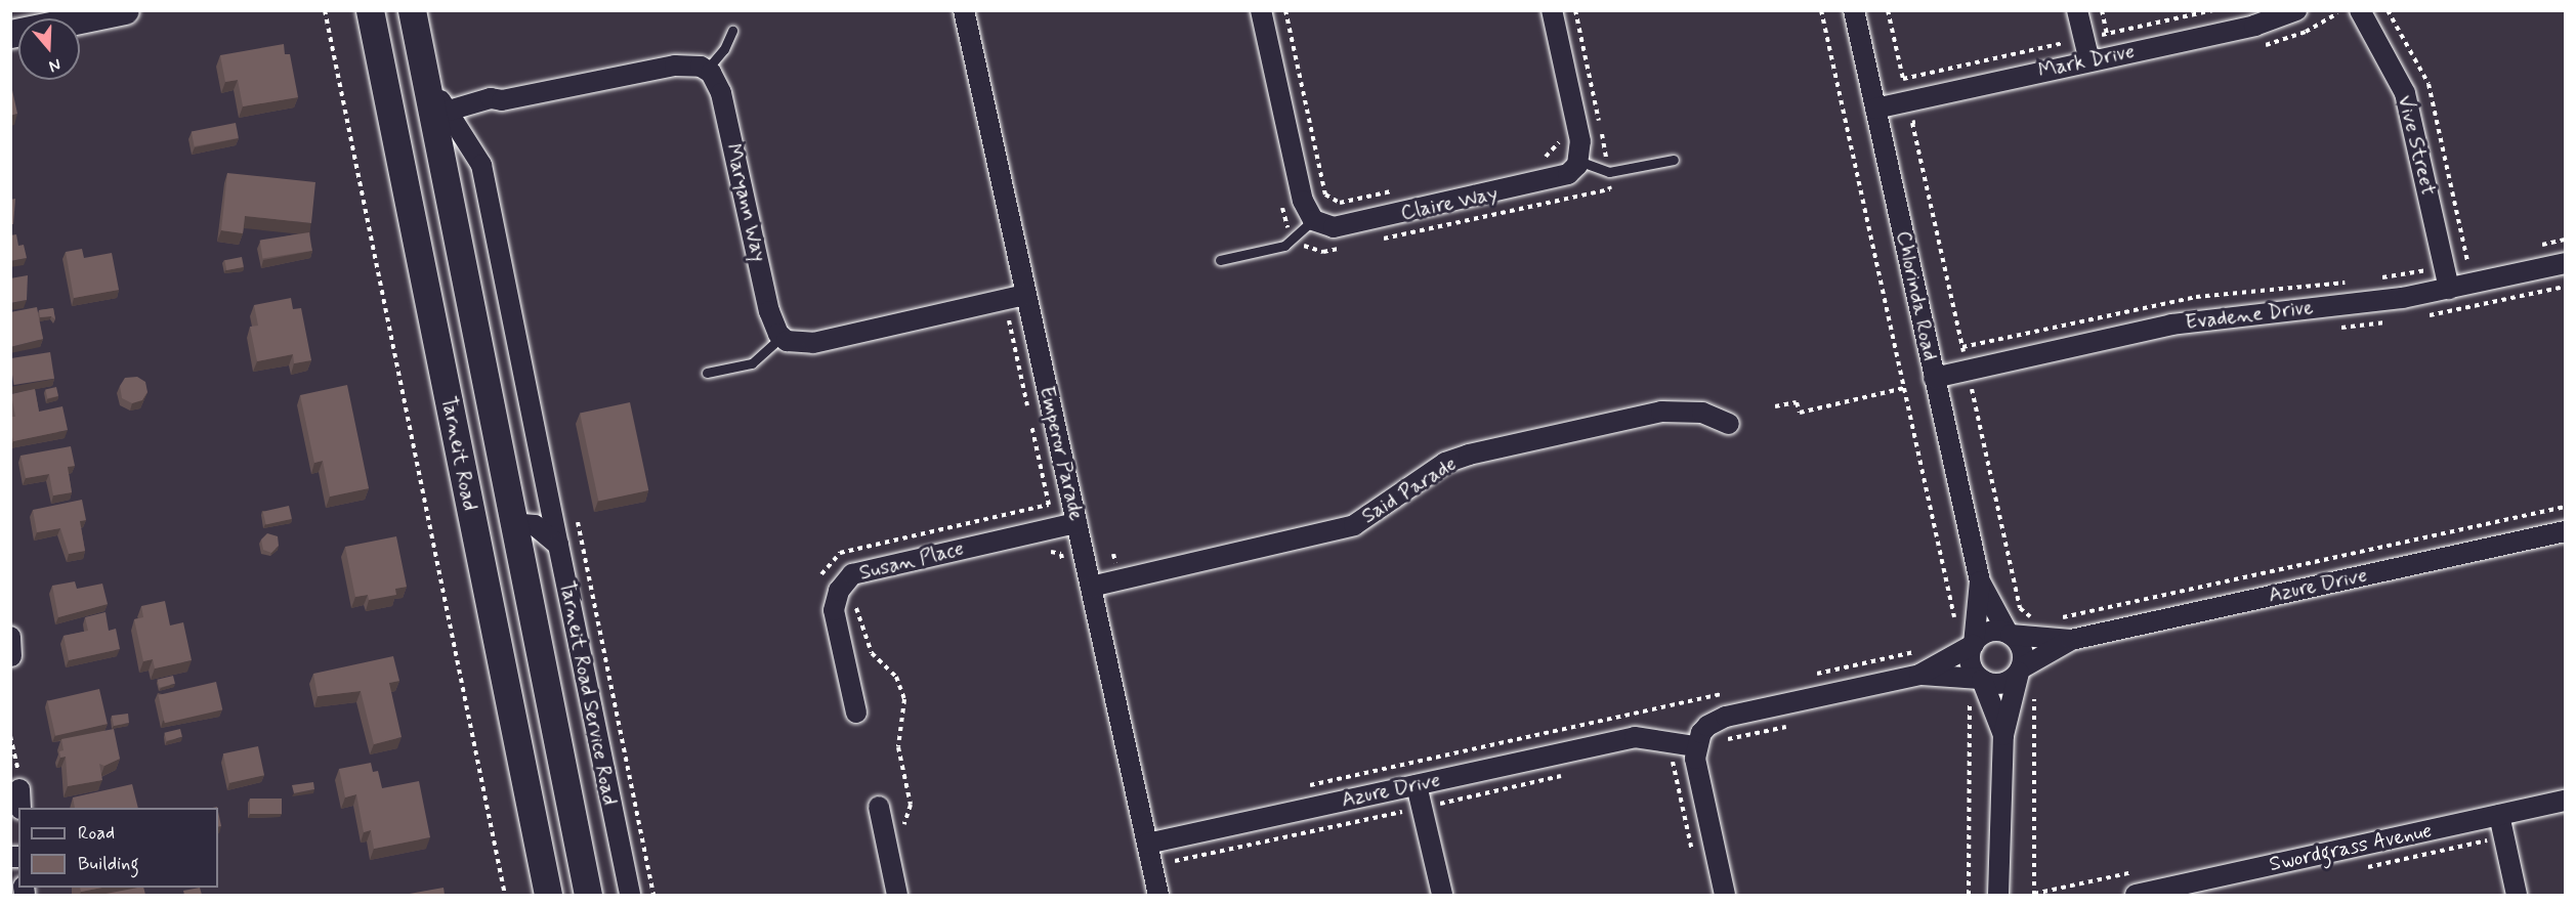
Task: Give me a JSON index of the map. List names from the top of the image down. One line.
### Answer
{"streets":{"main road":["Tarneit Road"],"street":["Mark Drive","Vive Street","Maryann Way","Claire Way","Chlorinda Road","Evadene Drive","Emperor Parade","Said Parade","Susan Place","Azure Drive","Tarneit Road Service Road","Swordgrass Avenue"]},"crossings":[["Mark Drive","Chlorinda Road"],["Vive Street","Evadene Drive"],["Chlorinda Road","Evadene Drive"],["Chlorinda Road","Azure Drive"],["Tarneit Road","Tarneit Road Service Road"],["Emperor Parade","Said Parade"],["Emperor Parade","Susan Place"],["Emperor Parade","Azure Drive"]],"legend":["Road","Building"],"north":"bottom"}
